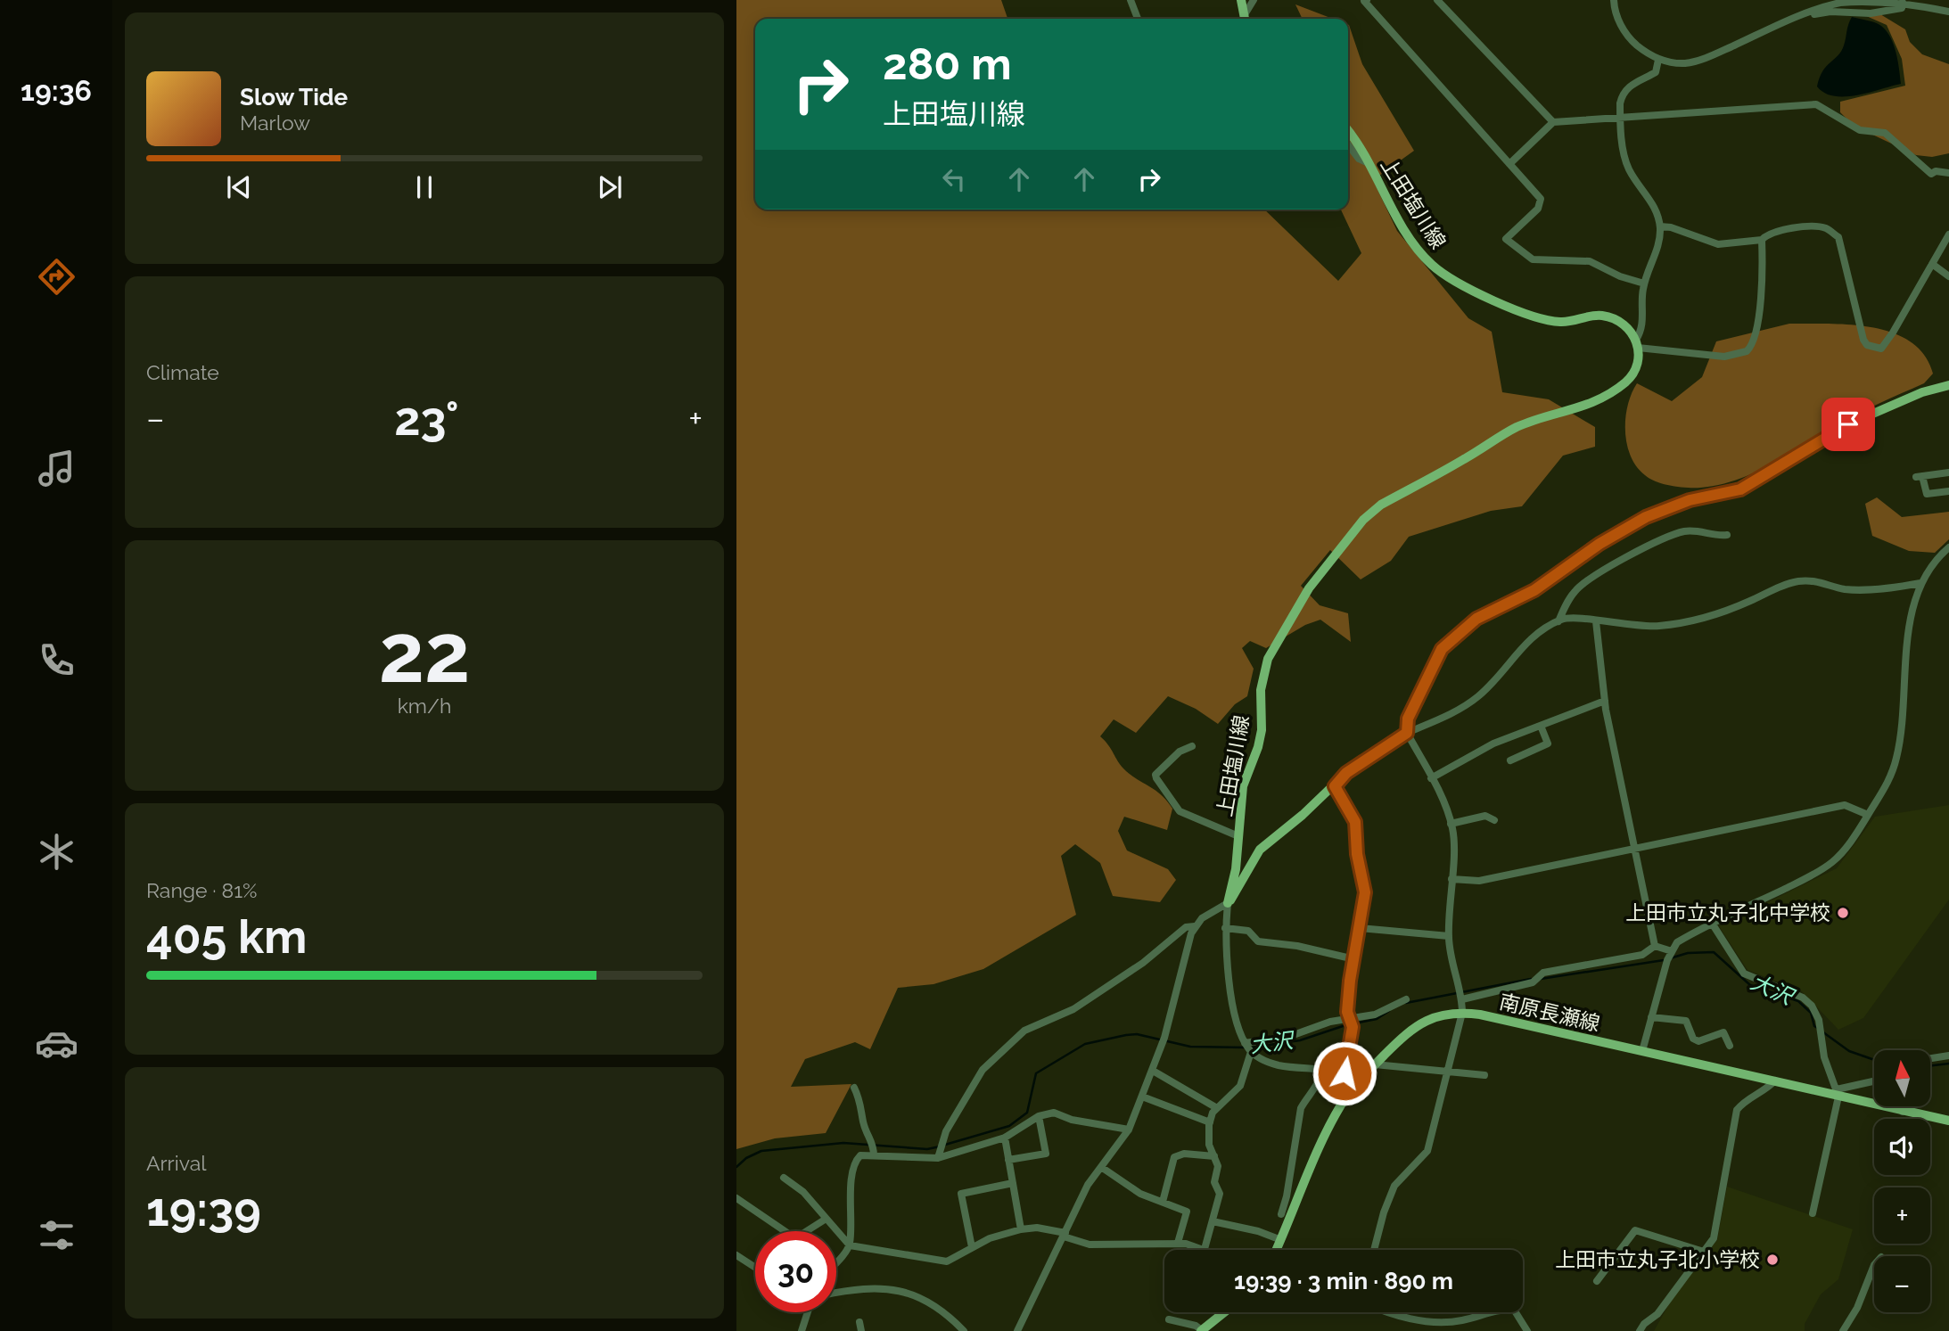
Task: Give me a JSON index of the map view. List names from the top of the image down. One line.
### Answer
{"streets":{"main road":["上田塩川線","南原長瀬線"]},"water":["大沢"],"places":["上田市立丸子北中学校","上田市立丸子北小学校"],"north":"top","page":{"tabs":"19:36","turn":["280 m","上田塩川線"],"song":["Slow Tide","Marlow"],"tile":["Climate",["22","km/h"],["Range · 81%","405 km"],["Arrival","19:39"]],"heat":["−","23°","+"],"map_buttons":["+","−"],"limit":"30","trip":"19:39 · 3 min · 890 m"}}
